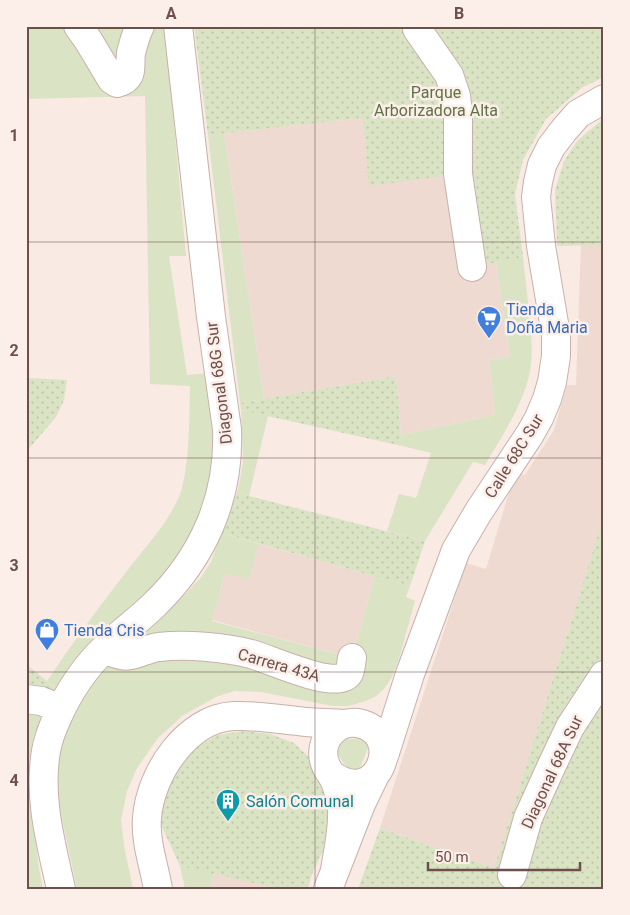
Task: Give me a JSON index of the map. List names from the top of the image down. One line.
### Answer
{"streets":{"street":["Diagonal 68G Sur","Calle 68C Sur","Carrera 43A","Diagonal 68A Sur"]},"crossings":[["Diagonal 68G Sur","Carrera 43A"]],"parks":["Parque Arborizadora Alta"],"places":{"supermarket":["Tienda Doña Maria"],"shop":["Tienda Cris"],"building":["Salón Comunal"]},"scale_bar":"50 m","grid":{"columns":["A","B"],"rows":["1","2","3","4"]}}
